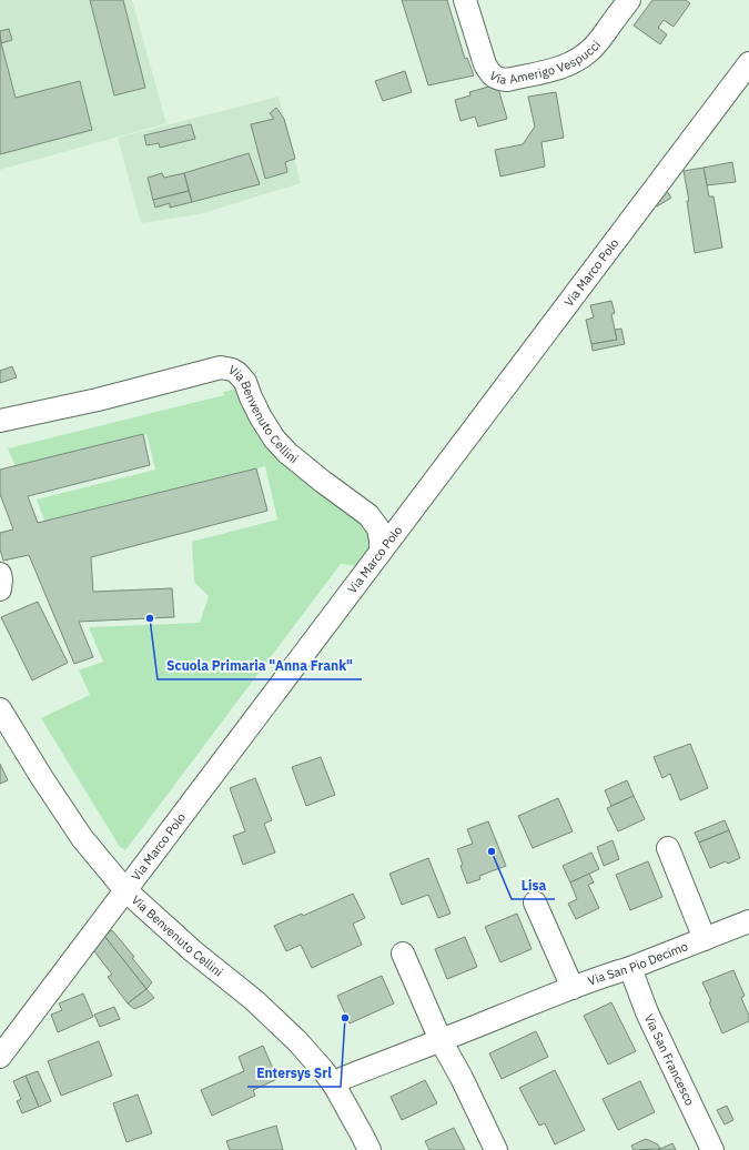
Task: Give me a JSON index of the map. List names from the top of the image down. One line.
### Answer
{"streets":{"street":["Via Amerigo Vespucci","Via Marco Polo","Via Benvenuto Cellini","Via San Pio Decimo","Via San Francesco"]},"crossings":[["Via Marco Polo","Via Benvenuto Cellini"],["Via Benvenuto Cellini","Via San Pio Decimo"],["Via San Pio Decimo","Via San Francesco"]],"places":["Scuola Primaria \"Anna Frank\"","Lisa","Entersys Srl"]}
